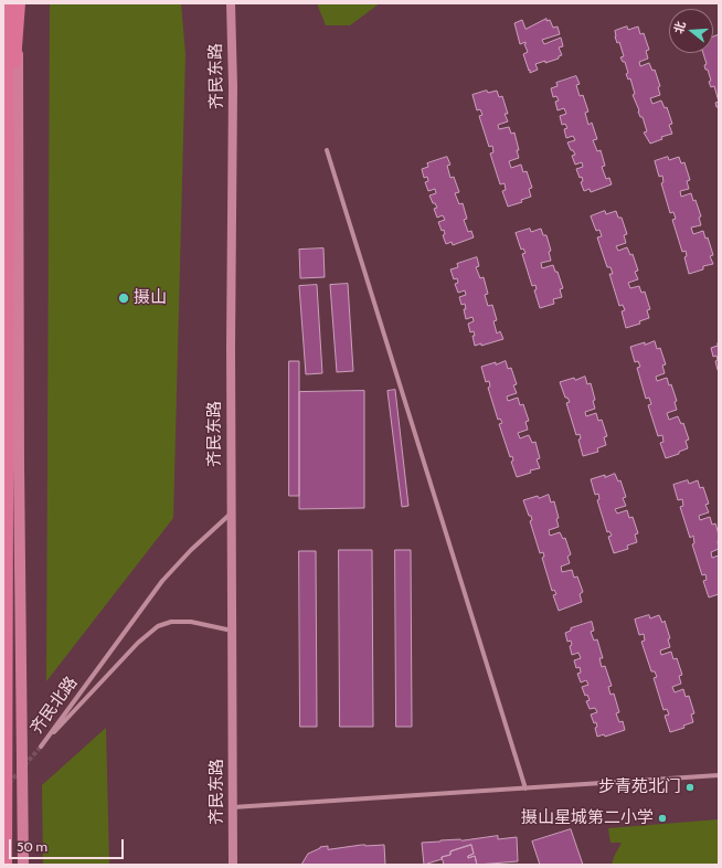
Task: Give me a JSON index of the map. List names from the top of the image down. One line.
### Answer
{"streets":{"street":["齐民东路","齐民北路"]},"crossings":[["齐民东路","齐民北路"]],"places":["摄山","步青苑北门","摄山星城第二小学"],"scale_bar":"50 m","north":"left"}
